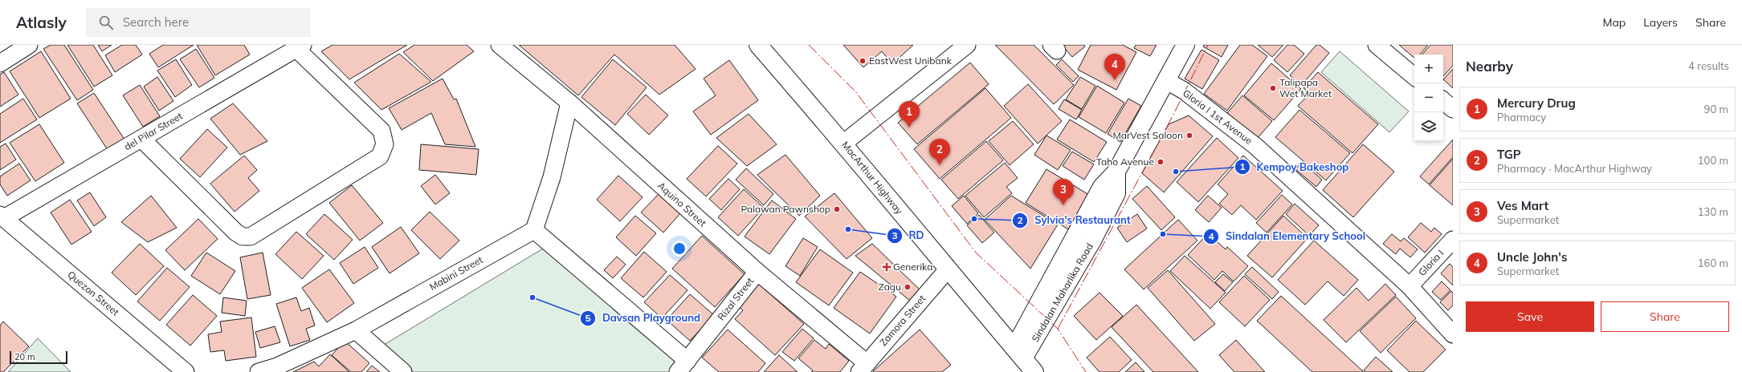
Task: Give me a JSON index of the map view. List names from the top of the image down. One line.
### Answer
{"streets":{"main road":["MacArthur Highway","Sindalan Maharlika Road"],"street":["Gloria I 1st Avenue","del Pilar Street","Aquino Street","Gloria I","Mabini Street","Quezon Street","Rizal Street","Zamora Street"]},"crossings":[["Gloria I 1st Avenue","Gloria I"],["Gloria I 1st Avenue","Sindalan Maharlika Road"],["del Pilar Street","Quezon Street"],["MacArthur Highway","Sindalan Maharlika Road"],["MacArthur Highway","Zamora Street"],["Aquino Street","Rizal Street"],["Aquino Street","Zamora Street"]],"places":{"other":["EastWest Unibank","Talipapa Wet Market","MarVest Saloon","Taho Avenue","Kempoy Bakeshop","Palawan Pawnshop","Sylvia's Restaurant","RD","Sindalan Elementary School","Zagu","Davsan Playground"],"health":["Generika"]},"scale_bar":"20 m","page":{"header":"Atlasly","search":"Search here","nav":["Map","Layers","Share"],"heading":["Nearby","4 results"],"pins":["4","1","2","3"],"map_buttons":["+","−"],"list":[{"mark":"1","name":"Mercury Drug","note":"Pharmacy","value":"90 m"},{"mark":"2","name":"TGP","note":"Pharmacy · MacArthur Highway","value":"100 m"},{"mark":"3","name":"Ves Mart","note":"Supermarket","value":"130 m"},{"mark":"4","name":"Uncle John's","note":"Supermarket","value":"160 m"}],"buttons":["Save","Share"],"scale":"20 m"}}
